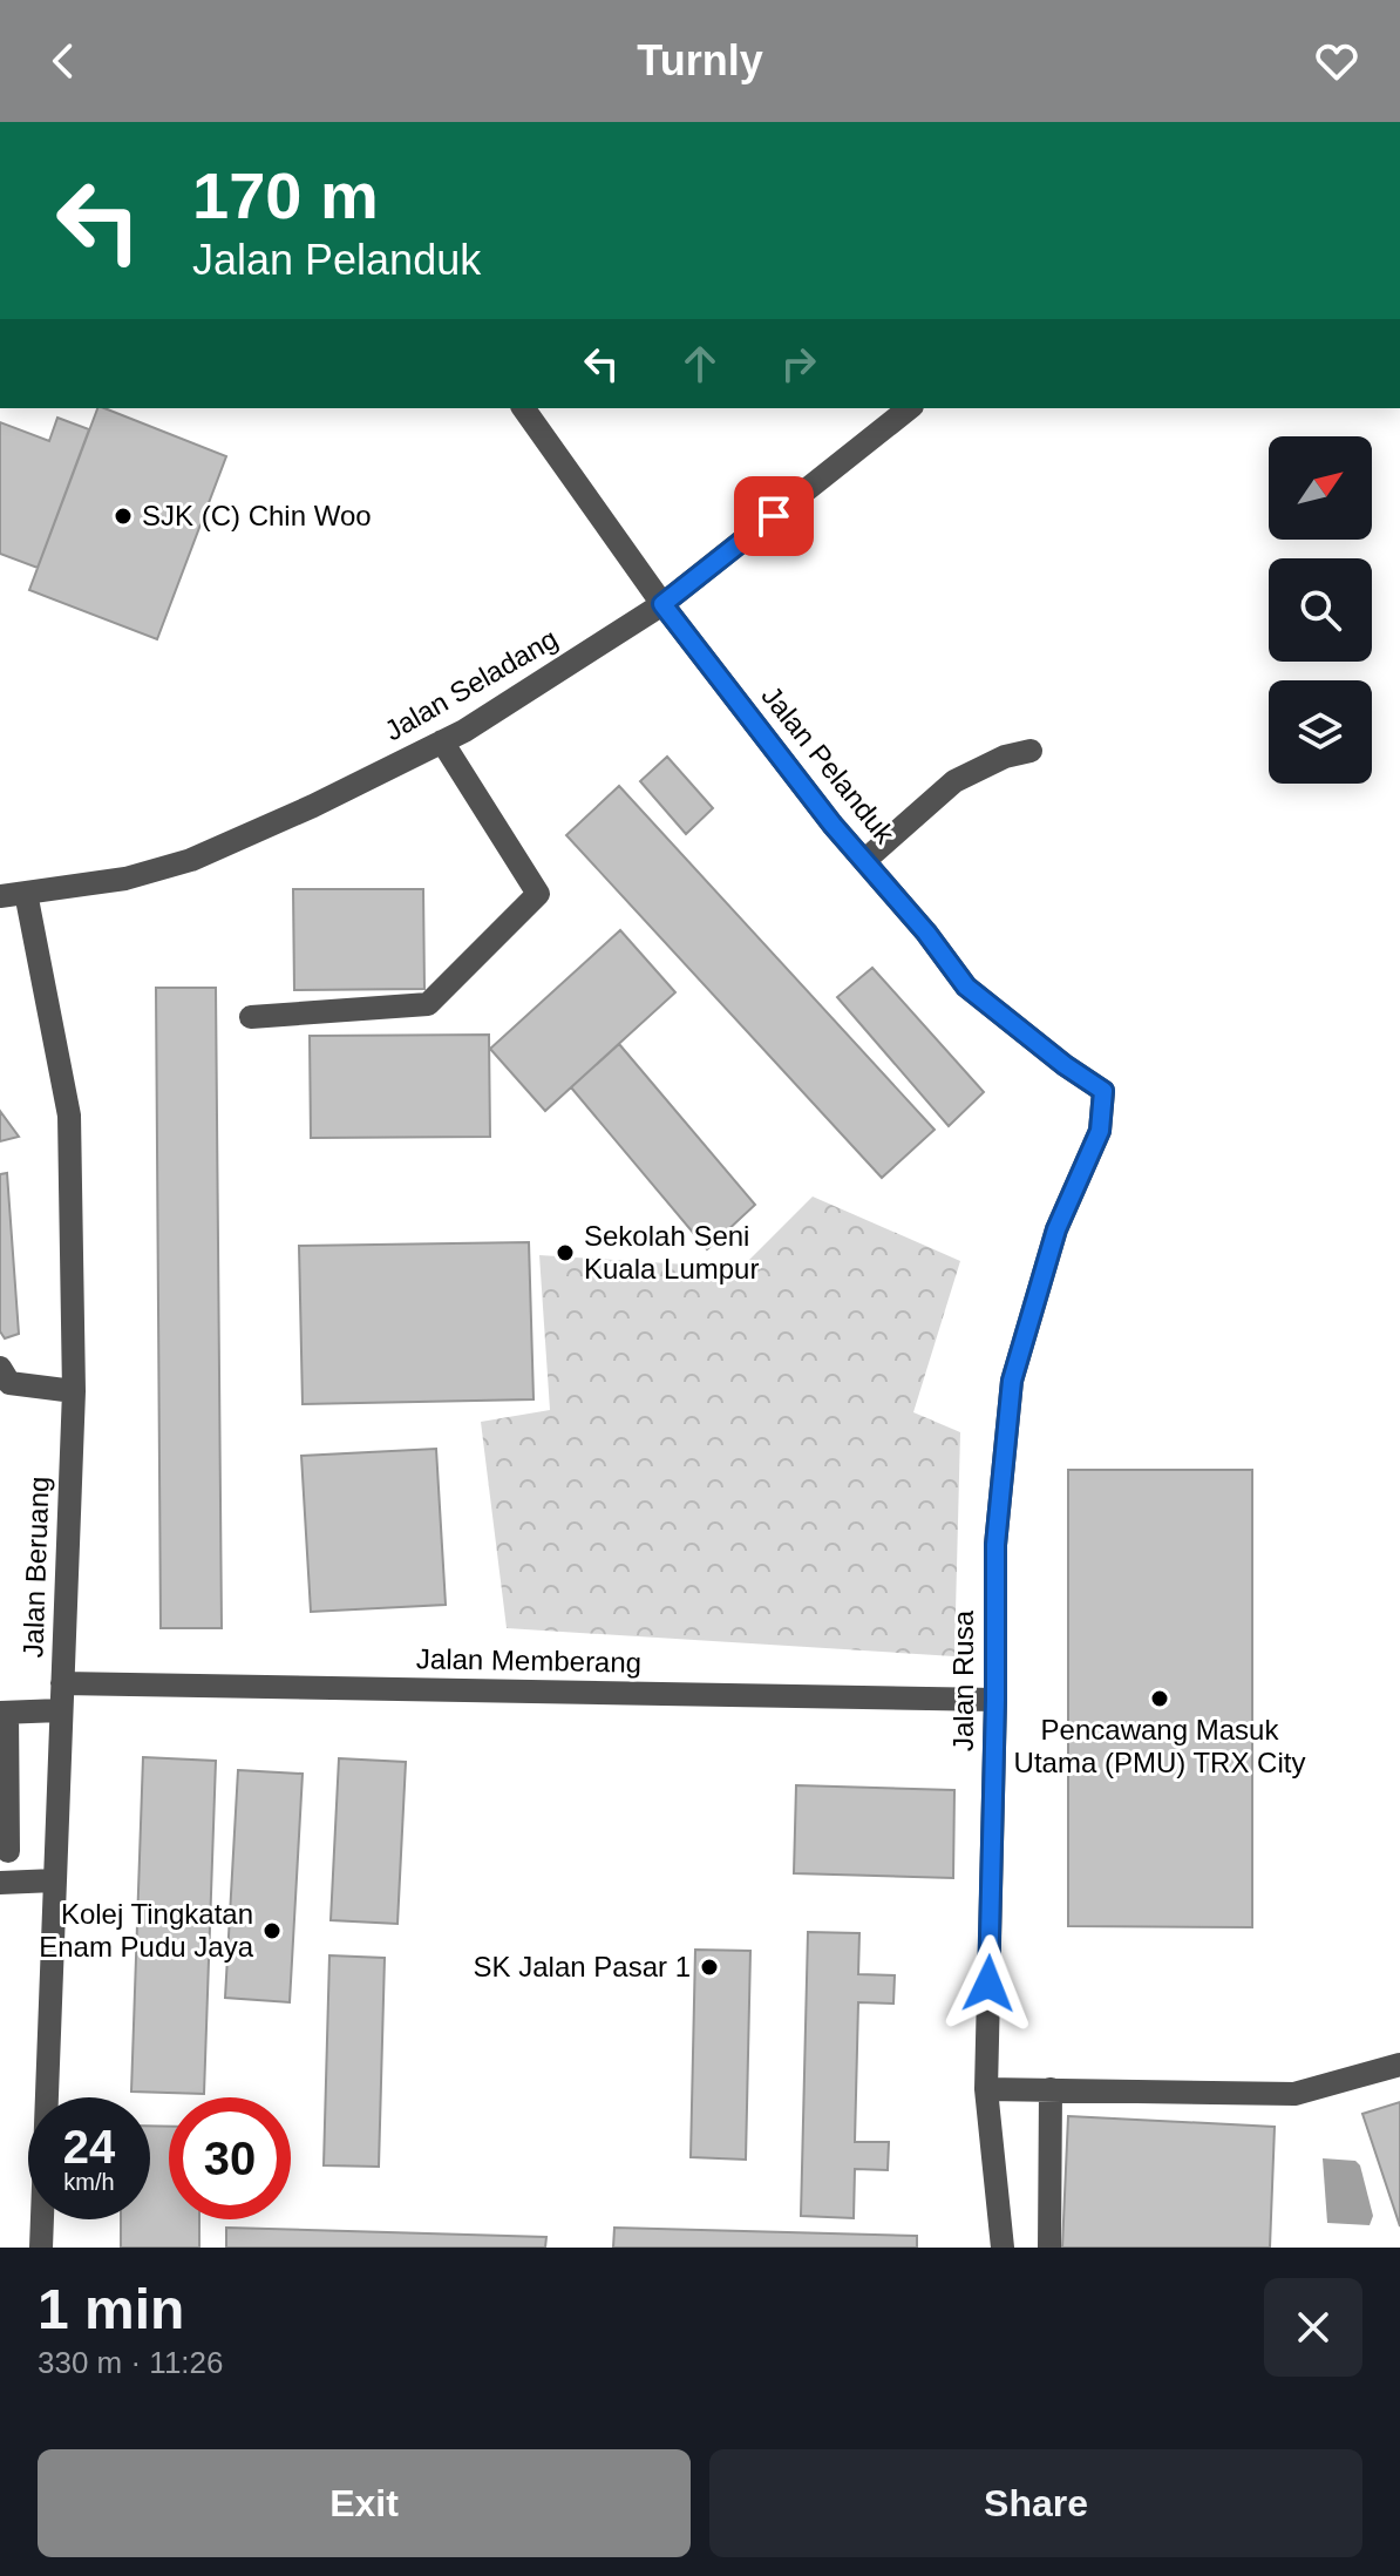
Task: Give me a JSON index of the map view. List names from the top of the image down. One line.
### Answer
{"streets":{"street":["Jalan Seladang","Jalan Pelanduk","Jalan Beruang","Jalan Memberang","Jalan Rusa"]},"crossings":[["Jalan Seladang","Jalan Pelanduk"],["Jalan Seladang","Jalan Beruang"],["Jalan Pelanduk","Jalan Rusa"],["Jalan Beruang","Jalan Memberang"],["Jalan Memberang","Jalan Rusa"]],"places":["SJK (C) Chin Woo","Sekolah Seni Kuala Lumpur","Pencawang Masuk Utama (PMU) TRX City","Kolej Tingkatan Enam Pudu Jaya","SK Jalan Pasar 1"],"north":"top right","page":{"header":"Turnly","turn":["170 m","Jalan Pelanduk"],"speed":"24 km/h","limit":"30","heading":["1 min","330 m · 11:26"],"buttons":["Exit","Share"]}}
